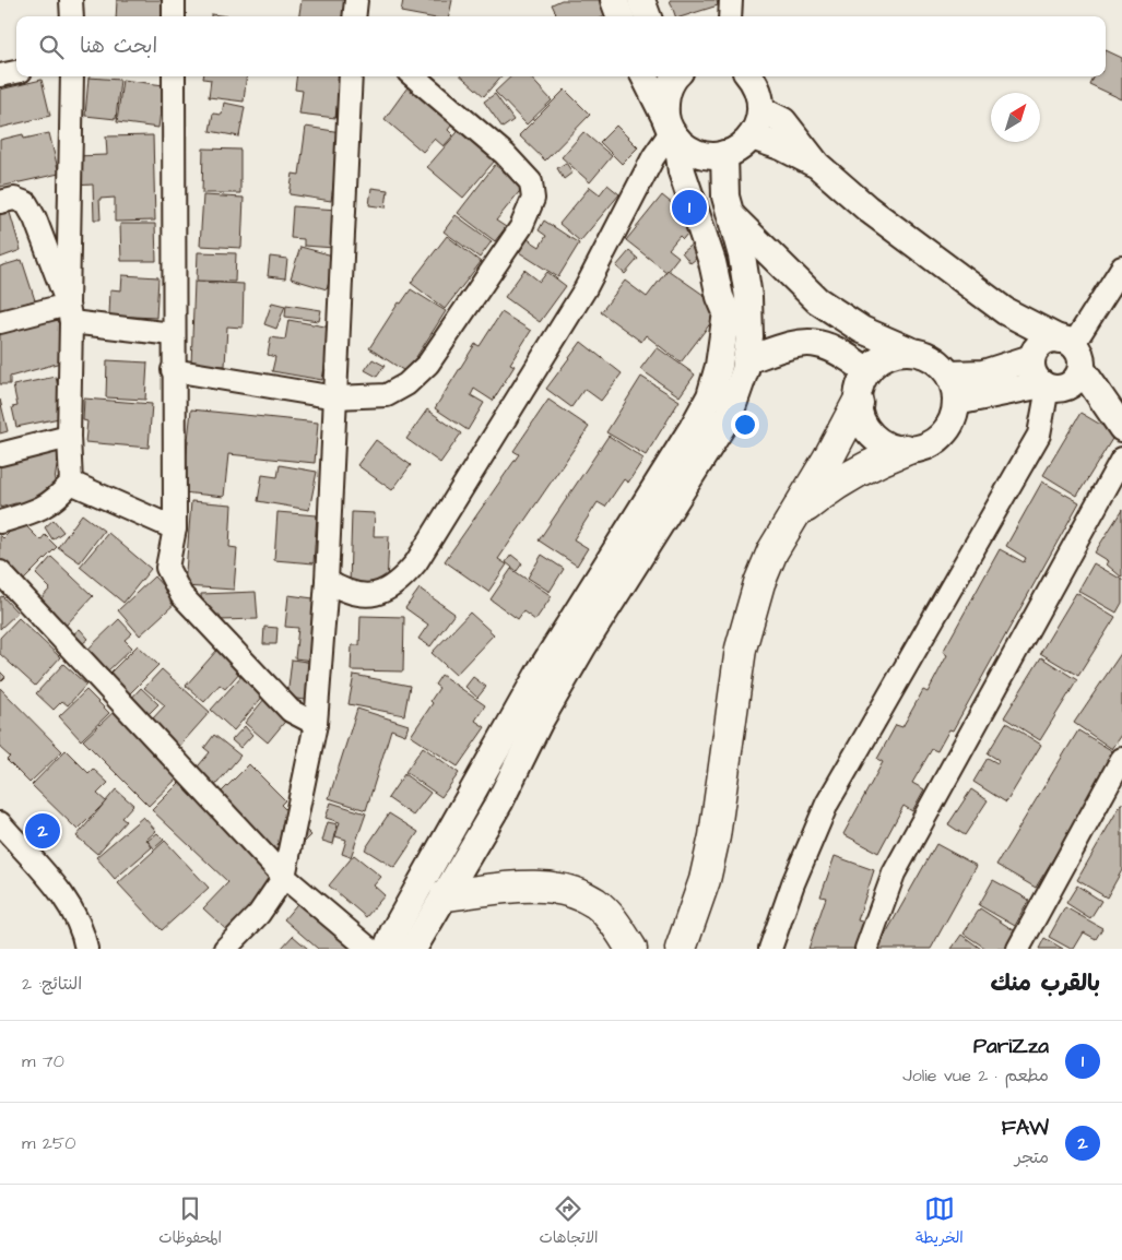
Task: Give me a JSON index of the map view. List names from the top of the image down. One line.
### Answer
{"north":"top right","page":{"search":"ابحث هنا","pins":["1","2"],"heading":["بالقرب منك","النتائج: 2"],"list":[{"mark":"1","name":"PariZza","note":"مطعم · Jolie vue 2","value":"70 m"},{"mark":"2","name":"FAW","note":"متجر","value":"250 m"}],"nav":["الخريطة","الاتجاهات","المحفوظات"]}}
